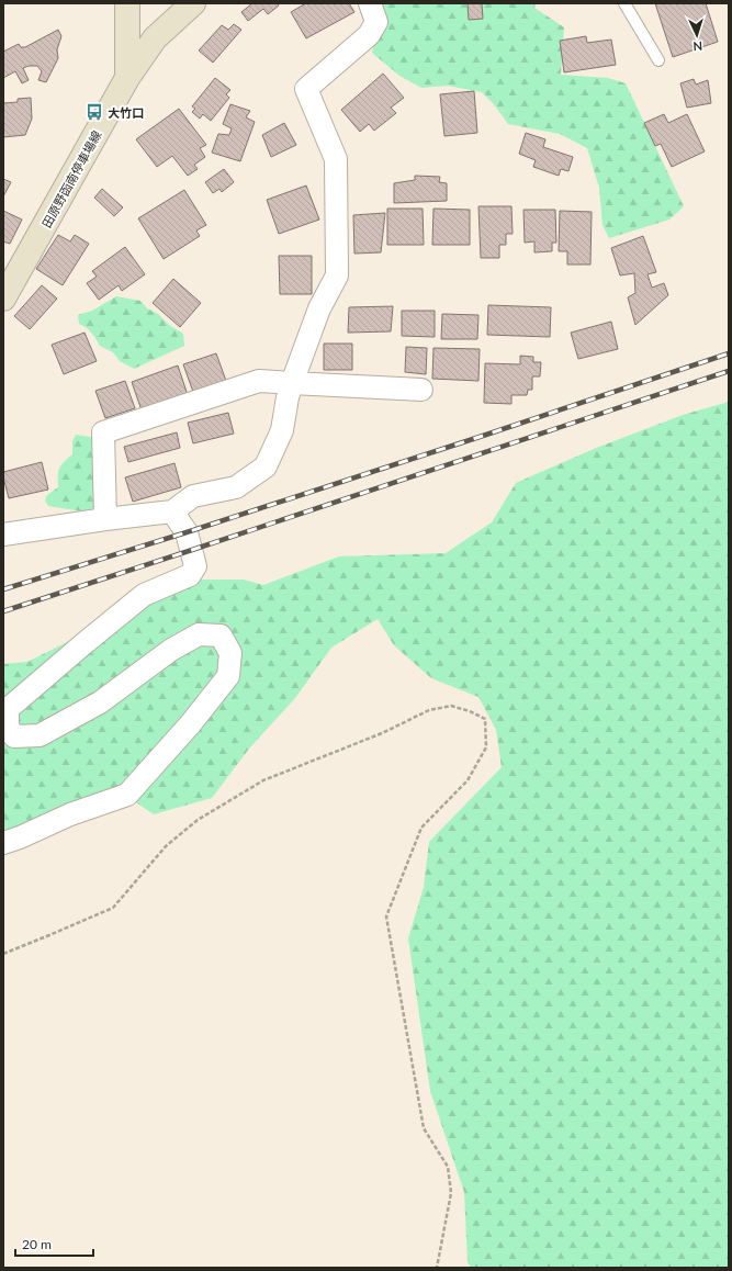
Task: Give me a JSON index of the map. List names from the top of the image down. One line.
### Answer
{"streets":{"main road":["田原野函南停車場線"]},"places":{"bus stop":["大竹口"]},"scale_bar":"20 m","north":"bottom"}
